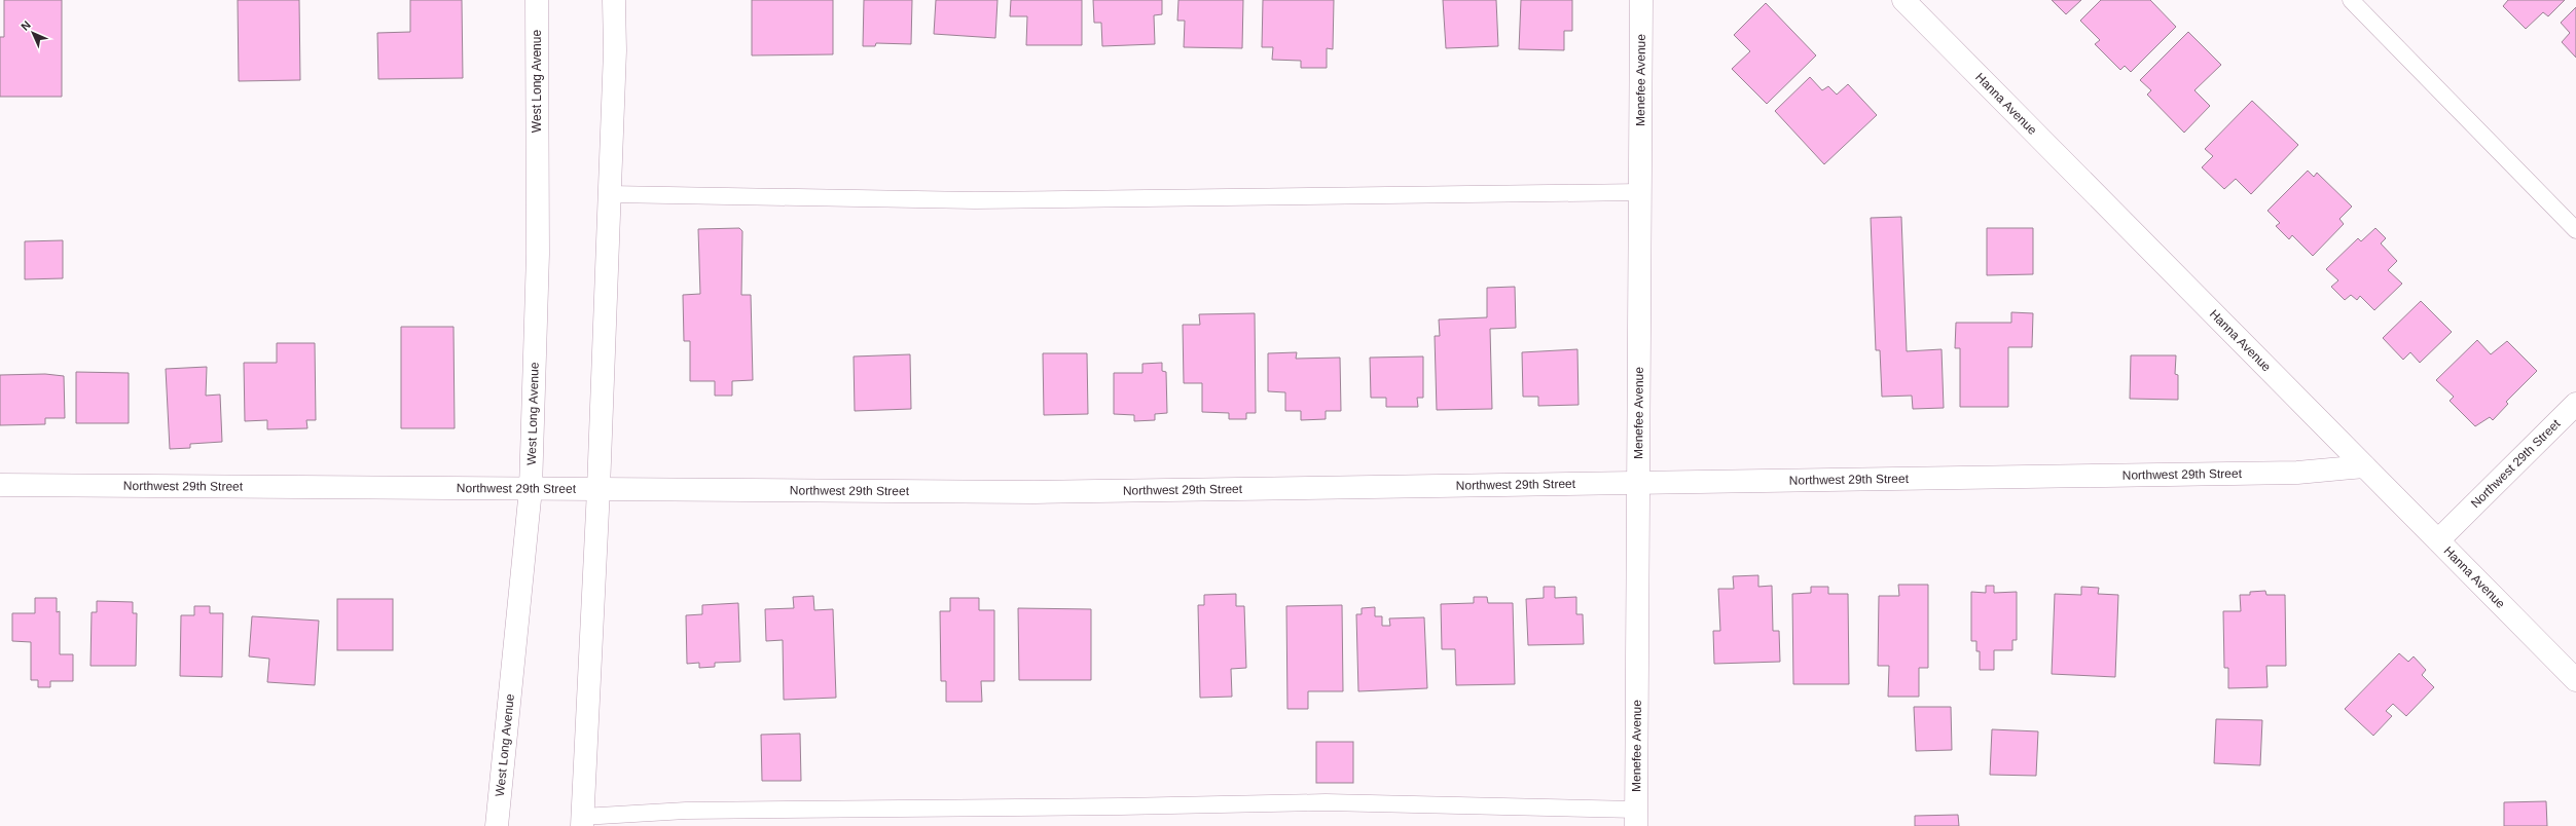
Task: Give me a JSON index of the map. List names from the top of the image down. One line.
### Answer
{"streets":{"street":["Menefee Avenue","West Long Avenue","Hanna Avenue","Northwest 29th Street"]},"crossings":[["Menefee Avenue","Northwest 29th Street"],["West Long Avenue","Northwest 29th Street"],["Hanna Avenue","Northwest 29th Street"]],"north":"top left"}
